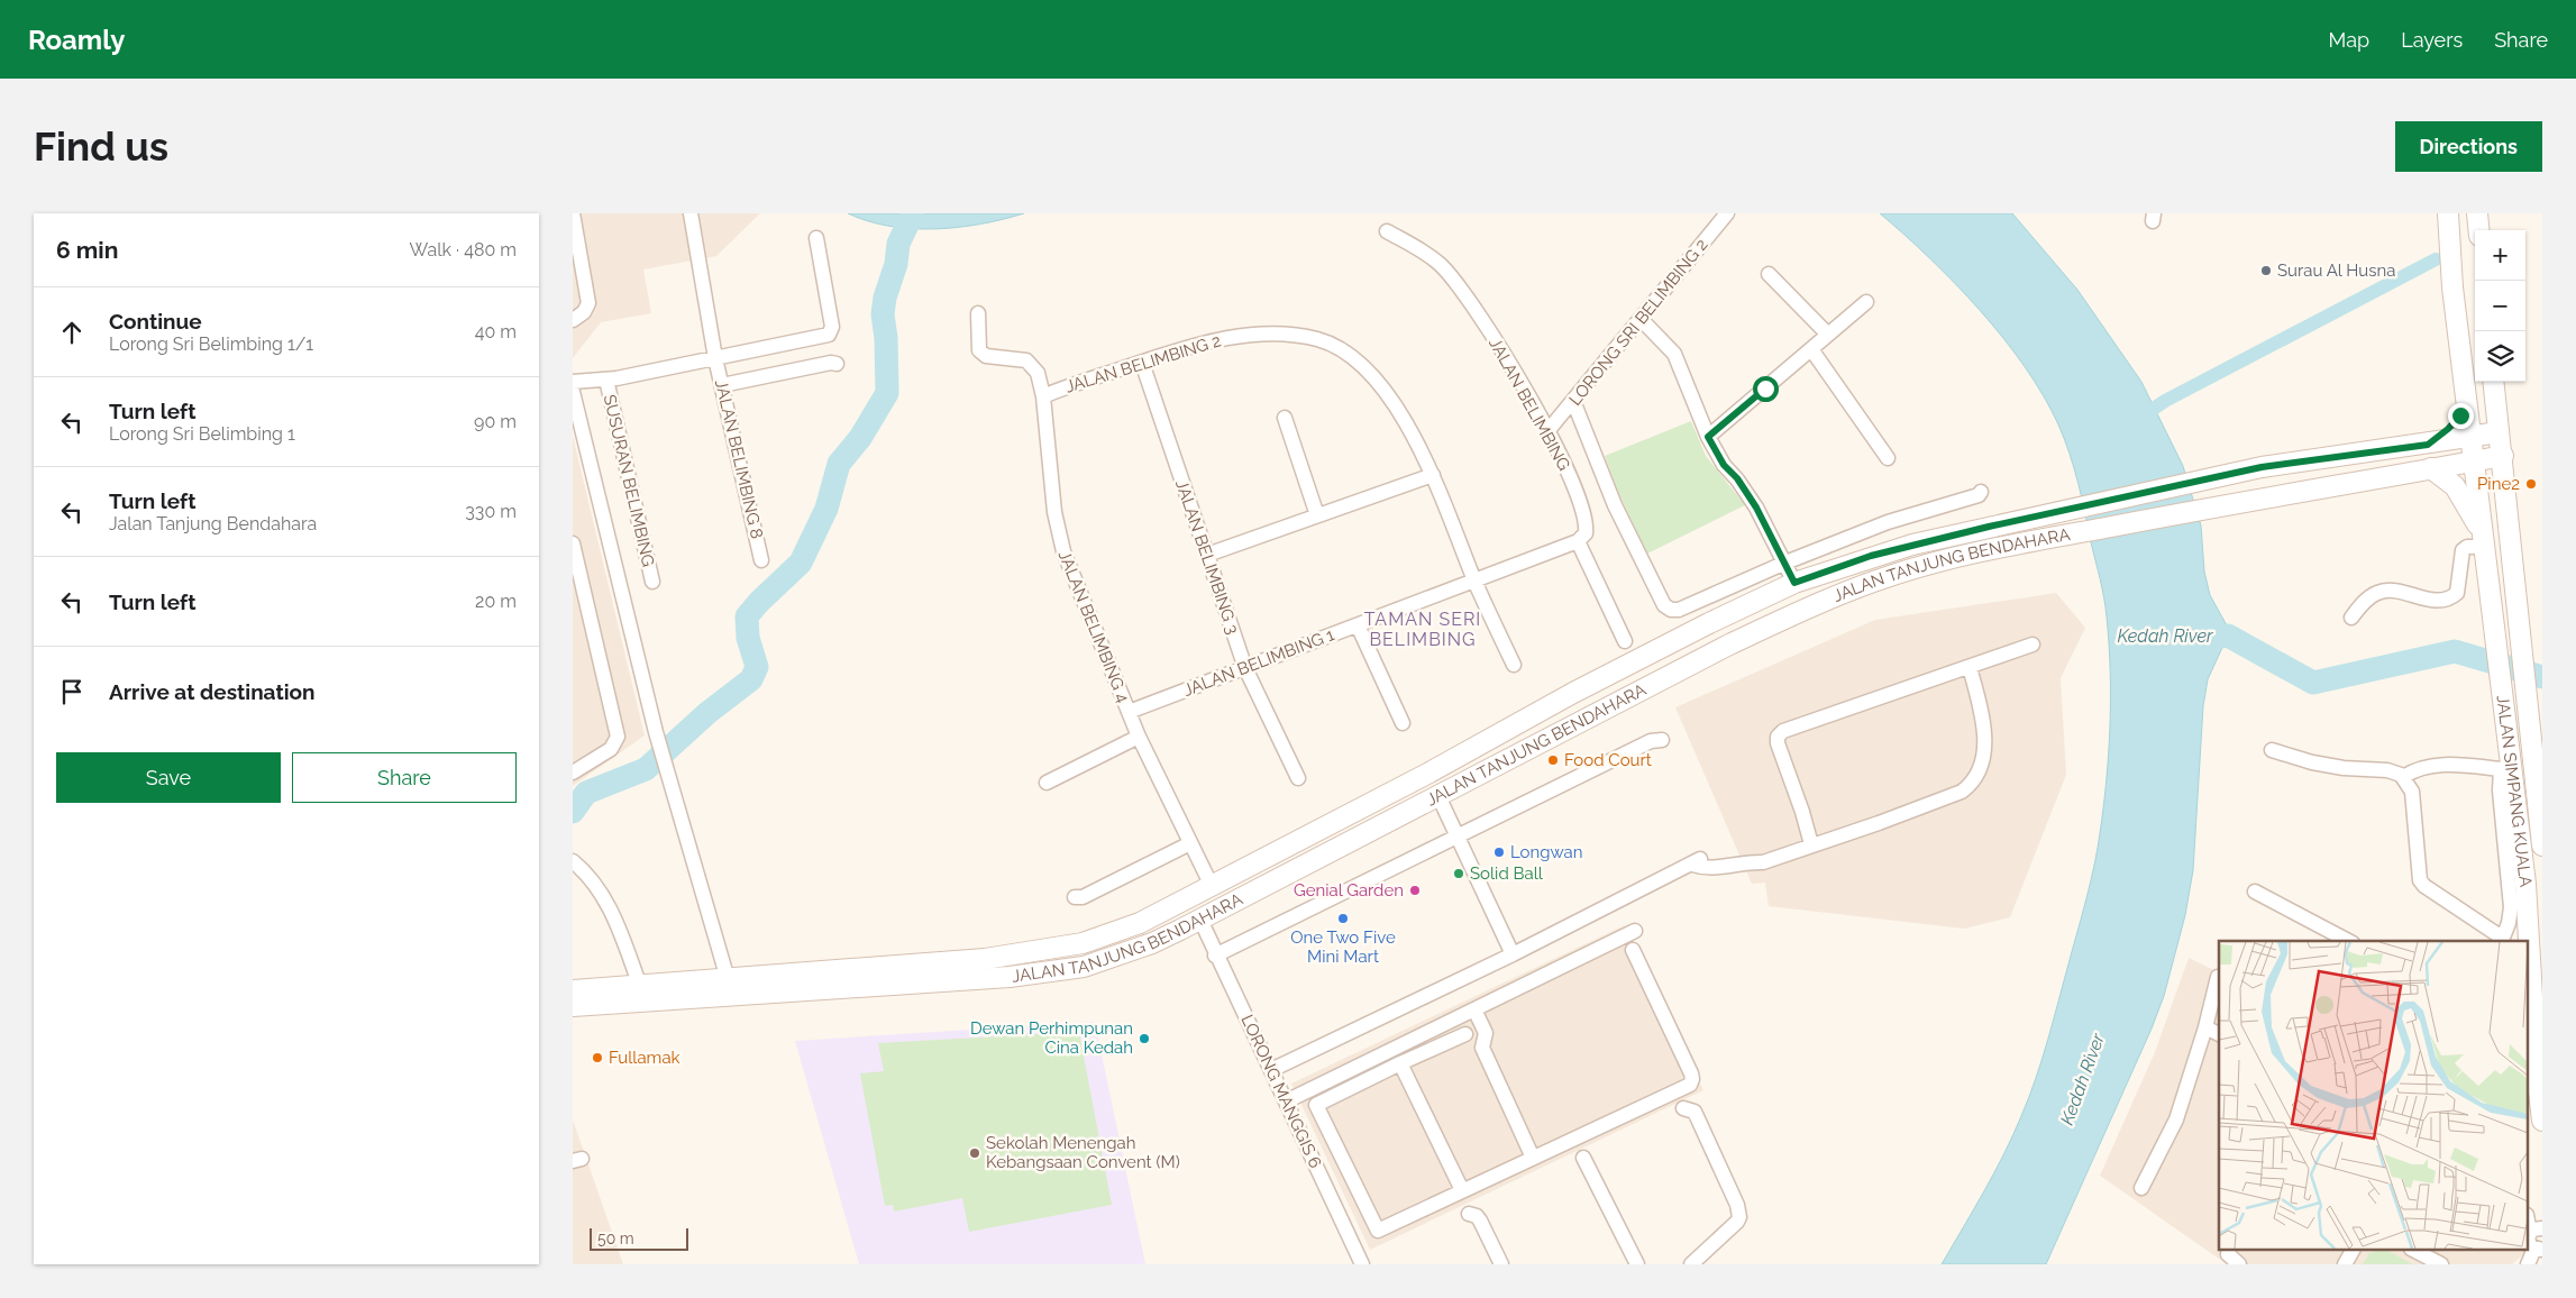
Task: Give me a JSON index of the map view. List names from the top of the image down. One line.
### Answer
{"streets":{"main road":["JALAN TANJUNG BENDAHARA","JALAN SIMPANG KUALA"],"street":["LORONG SRI BELIMBING 2","JALAN BELIMBING 2","JALAN BELIMBING","JALAN BELIMBING 8","SUSURAN BELIMBING","JALAN BELIMBING 3","JALAN BELIMBING 4","JALAN BELIMBING 1","LORONG MANGGIS 6"]},"crossings":[["LORONG SRI BELIMBING 2","JALAN BELIMBING"],["JALAN BELIMBING 2","JALAN BELIMBING 3"],["JALAN BELIMBING 2","JALAN BELIMBING 4"],["JALAN BELIMBING 2","JALAN BELIMBING 1"],["JALAN BELIMBING","JALAN BELIMBING 1"],["JALAN BELIMBING 3","JALAN BELIMBING 1"],["JALAN TANJUNG BENDAHARA","JALAN BELIMBING 4"],["JALAN TANJUNG BENDAHARA","JALAN SIMPANG KUALA"],["JALAN TANJUNG BENDAHARA","LORONG MANGGIS 6"],["JALAN BELIMBING 4","JALAN BELIMBING 1"]],"districts":["TAMAN SERI BELIMBING"],"water":["Kedah River"],"places":["Surau Al Husna","Pine2","Food Court","Longwan","Solid Ball","Genial Garden","One Two Five Mini Mart","Dewan Perhimpunan Cina Kedah","Fullamak","Sekolah Menengah Kebangsaan Convent (M)"],"scale_bar":"50 m","page":{"header":"Roamly","nav":["Map","Layers","Share"],"buttons":["Directions",["Save","Share"]],"title":"Find us","heading":["6 min","Walk · 480 m"],"map_buttons":["+","−"],"list":[["Continue","Lorong Sri Belimbing 1/1","40 m"],["Turn left","Lorong Sri Belimbing 1","90 m"],["Turn left","Jalan Tanjung Bendahara","330 m"],["Turn left","20 m"],"Arrive at destination"],"scale":"50 m"}}
